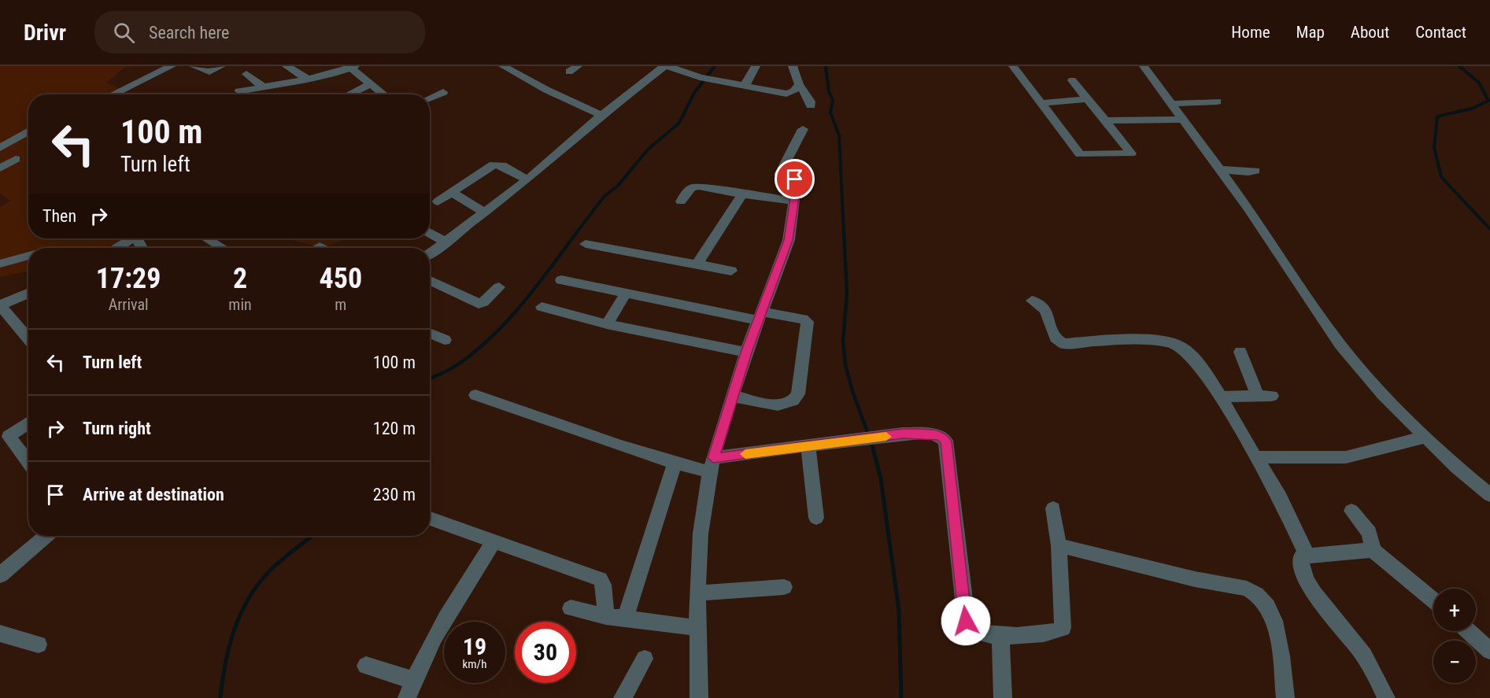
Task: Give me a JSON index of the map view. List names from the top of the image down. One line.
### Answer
{"page":{"header":"Drivr","search":"Search here","nav":["Home","Map","About","Contact"],"turn":["100 m","Turn left"],"then":"Then","eta":["17:29","Arrival","2","min","450","m"],"list":[{"name":"Turn left","value":"100 m"},{"name":"Turn right","value":"120 m"},{"name":"Arrive at destination","value":"230 m"}],"map_buttons":["+","−"],"speed":"19 km/h","limit":"30"}}
